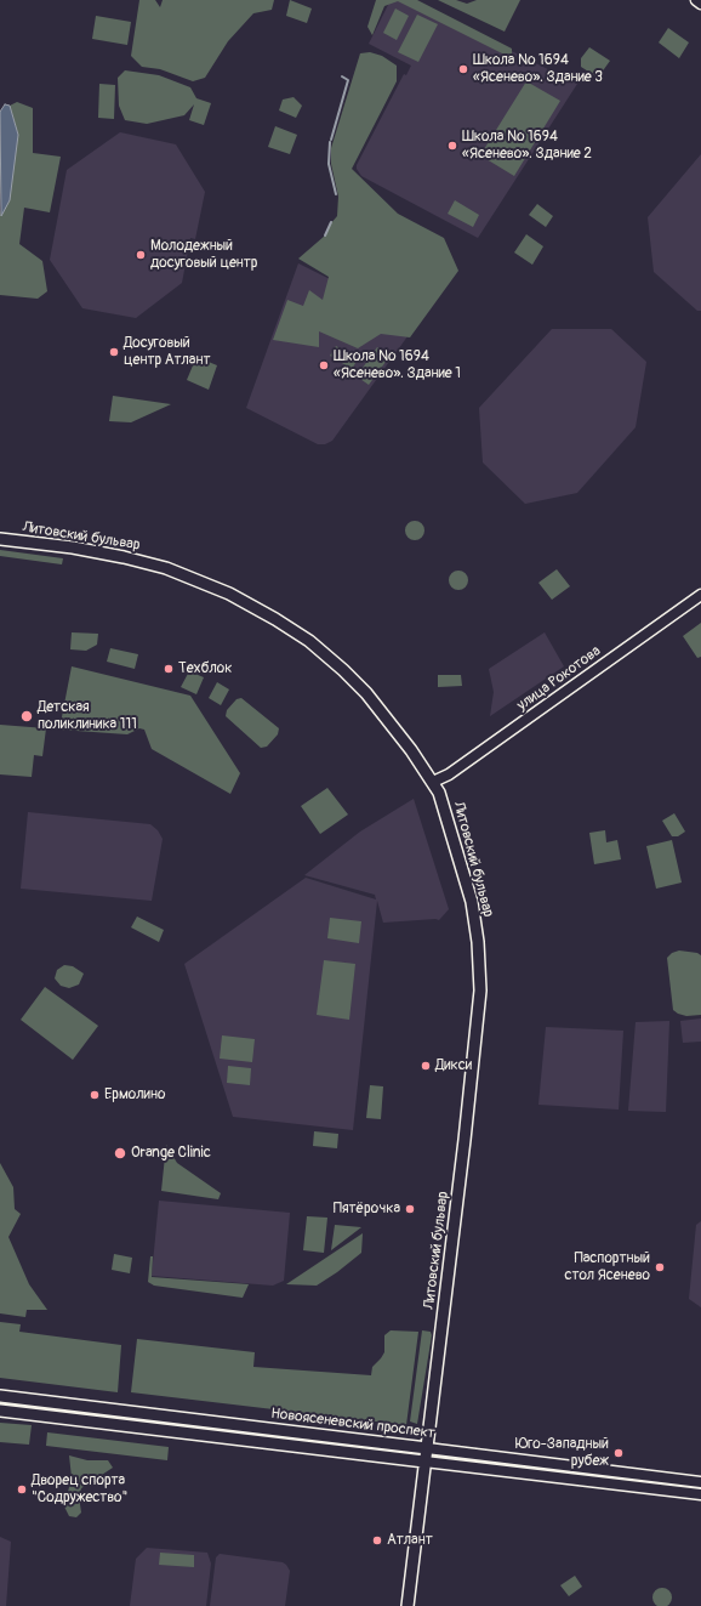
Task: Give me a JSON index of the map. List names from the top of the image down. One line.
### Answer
{"streets":{"main road":["Литовский бульвар","Новоясеневский проспект"],"street":["улица Рокотова"]},"crossings":[["Литовский бульвар","улица Рокотова"],["Литовский бульвар","Новоясеневский проспект"]],"places":["Школа № 1694 «Ясенево». Здание 3","Школа № 1694 «Ясенево». Здание 2","Молодежный досуговый центр","Досуговый центр Атлант","Школа № 1694 «Ясенево». Здание 1","Техблок","Детская поликлиника 111","Дикси","Ермолино","Orange Clinic","Пятёрочка","Паспортный стол Ясенево","Юго-Западный рубеж","Дворец спорта \"Содружество\"","Атлант"]}
